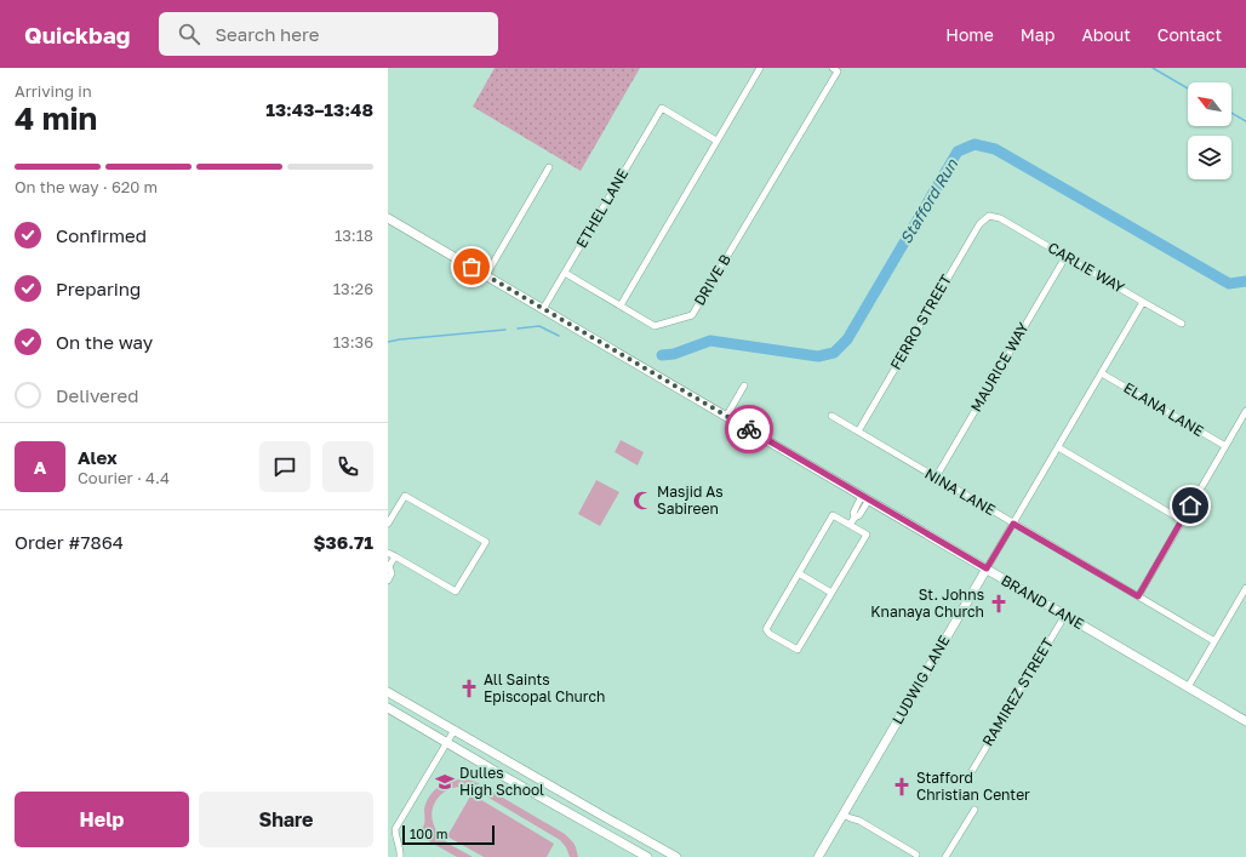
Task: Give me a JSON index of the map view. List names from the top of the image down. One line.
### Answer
{"streets":{"street":["ETHEL LANE","CARLIE WAY","DRIVE B","FERRO STREET","MAURICE WAY","ELANA LANE","NINA LANE","BRAND LANE","LUDWIG LANE","RAMIREZ STREET"]},"crossings":[["ETHEL LANE","BRAND LANE"],["CARLIE WAY","FERRO STREET"],["CARLIE WAY","MAURICE WAY"],["CARLIE WAY","LUDWIG LANE"],["FERRO STREET","NINA LANE"],["MAURICE WAY","NINA LANE"],["ELANA LANE","LUDWIG LANE"],["NINA LANE","LUDWIG LANE"],["BRAND LANE","LUDWIG LANE"],["BRAND LANE","RAMIREZ STREET"]],"water":["Stafford Run"],"places":{"mosque":["Masjid As Sabireen"],"church":["St. Johns Knanaya Church","All Saints Episcopal Church","Stafford Christian Center"],"school or university":["Dulles High School"]},"scale_bar":"100 m","north":"top left","page":{"header":"Quickbag","search":"Search here","nav":["Home","Map","About","Contact"],"heading":["4 min","Arriving in","13:43–13:48"],"panel":["Alex","Courier · 4.4","Order #7864","$36.71"],"bar":"On the way · 620 m","list":[["Confirmed","13:18"],["Preparing","13:26"],["On the way","13:36"],"Delivered"],"round":"A","buttons":["Help","Share"],"scale":"100 m"}}
